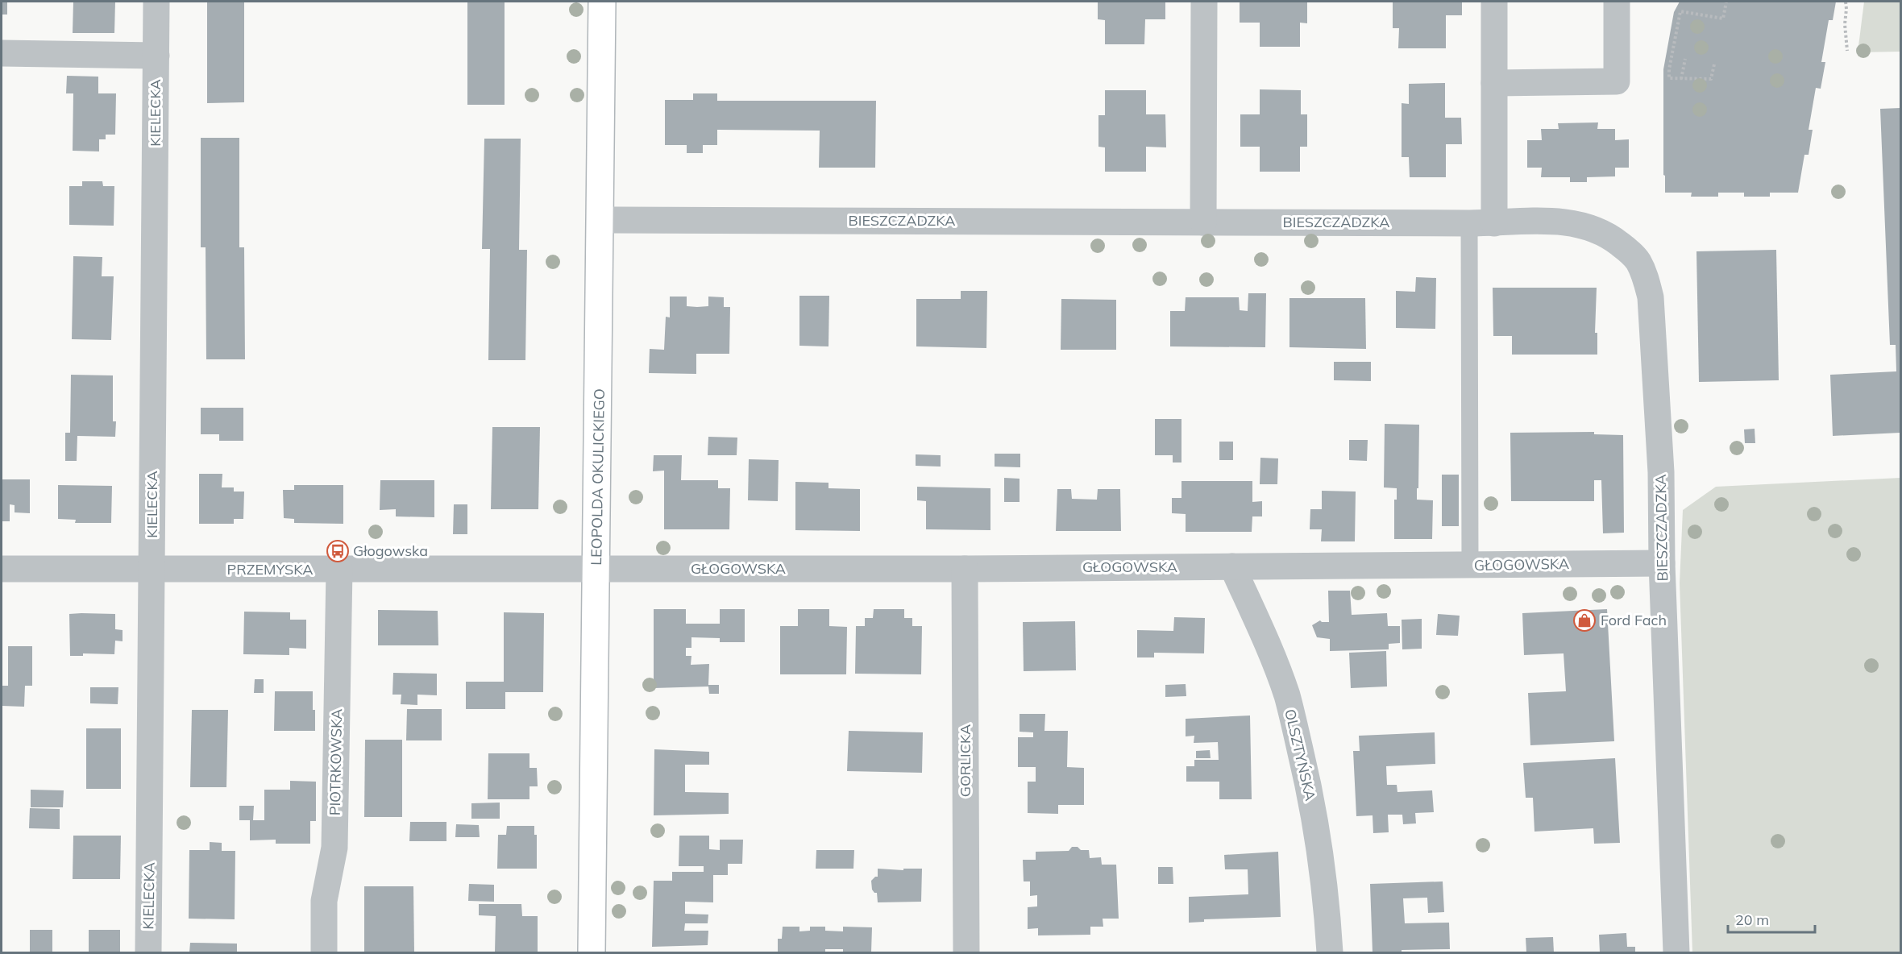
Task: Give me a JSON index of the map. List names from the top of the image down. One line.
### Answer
{"streets":{"street":["KIELECKA","BIESZCZADZKA","LEOPOLDA OKULICKIEGO","GŁOGOWSKA","PRZEMYSKA","OLSZTYŃSKA","GORLICKA","PIOTRKOWSKA"]},"crossings":[["KIELECKA","PRZEMYSKA"],["BIESZCZADZKA","LEOPOLDA OKULICKIEGO"],["BIESZCZADZKA","GŁOGOWSKA"],["LEOPOLDA OKULICKIEGO","GŁOGOWSKA"],["LEOPOLDA OKULICKIEGO","PRZEMYSKA"],["GŁOGOWSKA","PRZEMYSKA"],["GŁOGOWSKA","OLSZTYŃSKA"],["GŁOGOWSKA","GORLICKA"],["PRZEMYSKA","PIOTRKOWSKA"]],"places":{"bus stop":["Głogowska"],"shop":["Ford Fach"]},"scale_bar":"20 m"}
